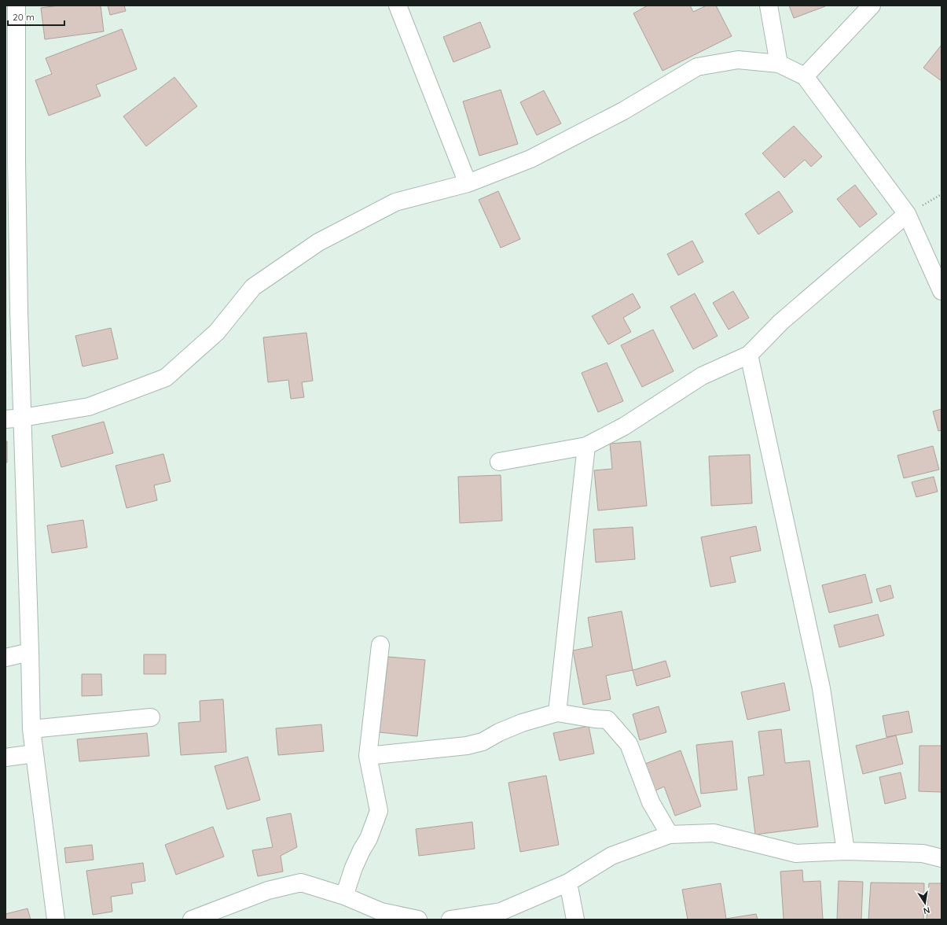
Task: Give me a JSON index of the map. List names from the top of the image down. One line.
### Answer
{"scale_bar":"20 m","north":"bottom"}
